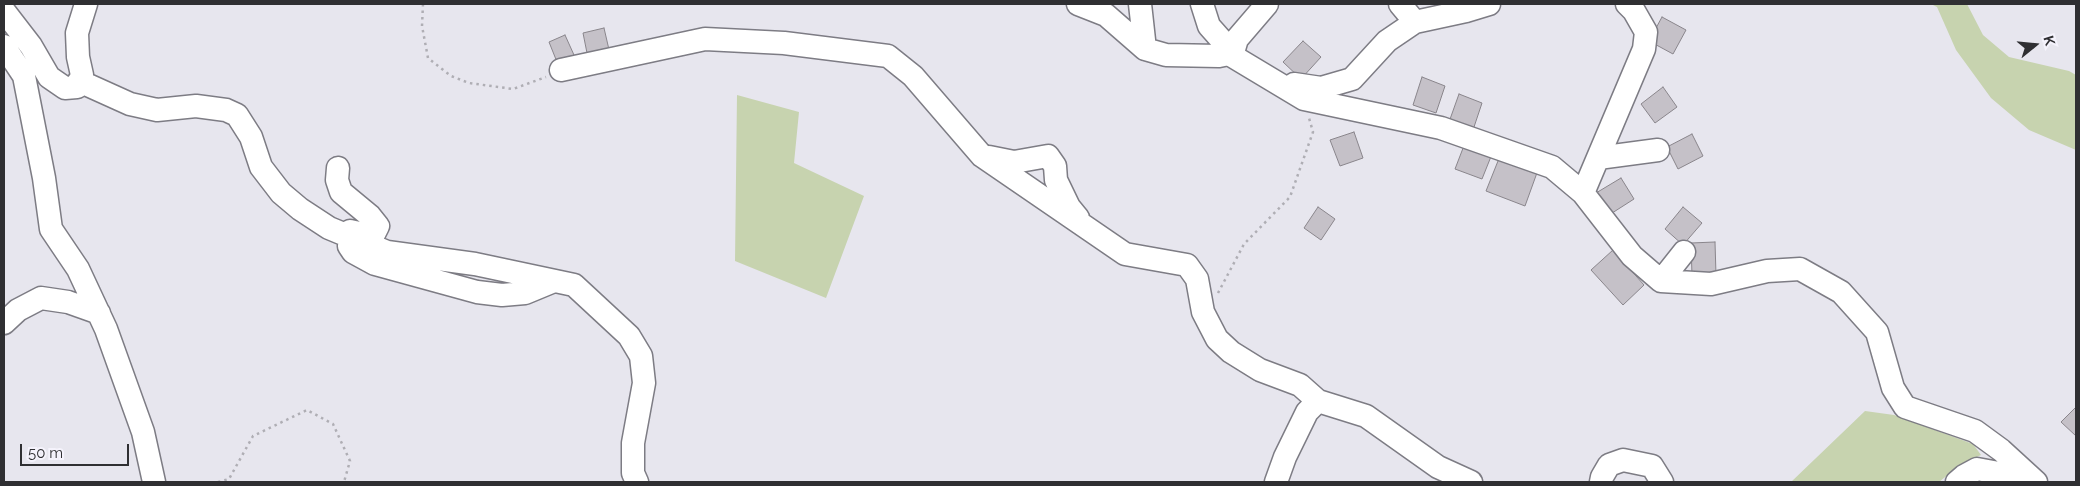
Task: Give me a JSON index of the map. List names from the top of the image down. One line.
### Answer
{"scale_bar":"50 m","north":"right"}
